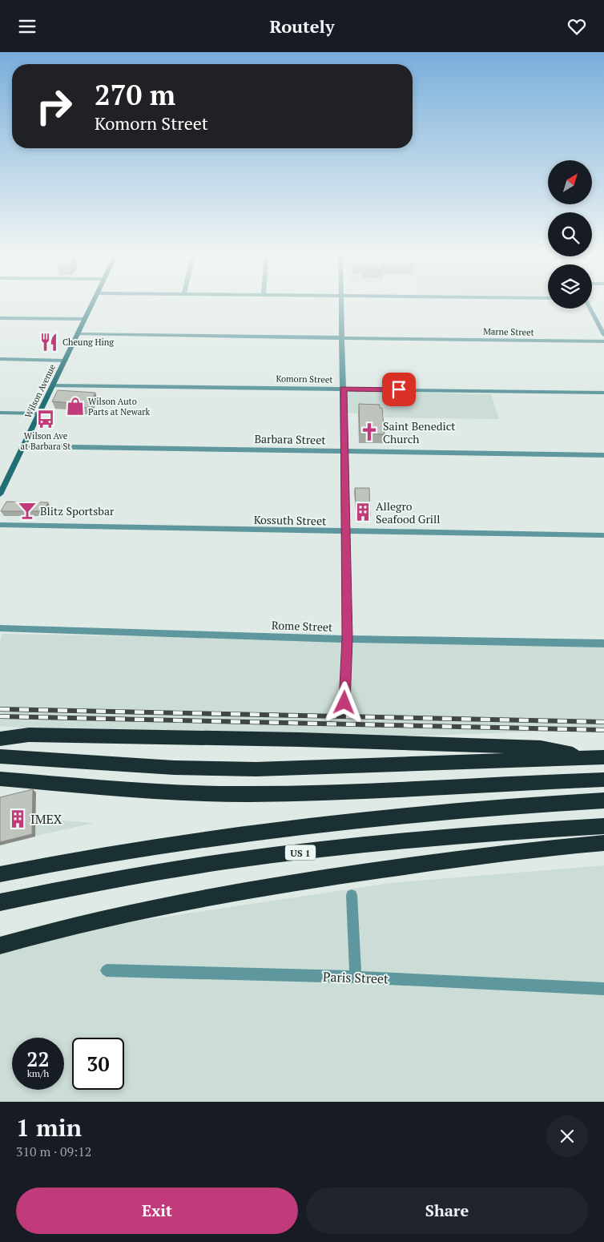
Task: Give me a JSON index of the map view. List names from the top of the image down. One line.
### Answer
{"streets":{"highway":["US 1"],"main road":["Wilson Avenue"],"street":["Marne Street","Komorn Street","Barbara Street","Kossuth Street","Rome Street","Paris Street"]},"crossings":[["Marne Street","Wilson Avenue"],["Komorn Street","Wilson Avenue"],["Wilson Avenue","Barbara Street"]],"places":{"restaurant":["Cheung Hing"],"shop":["Wilson Auto Parts at Newark"],"bus stop":["Wilson Ave at Barbara St"],"church":["Saint Benedict Church"],"bar":["Blitz Sportsbar"],"building":["Allegro Seafood Grill","IMEX"]},"north":"top right","page":{"header":"Routely","turn":["270 m","Komorn Street"],"speed":"22 km/h","limit":"30","heading":["1 min","310 m · 09:12"],"buttons":["Exit","Share"]}}
